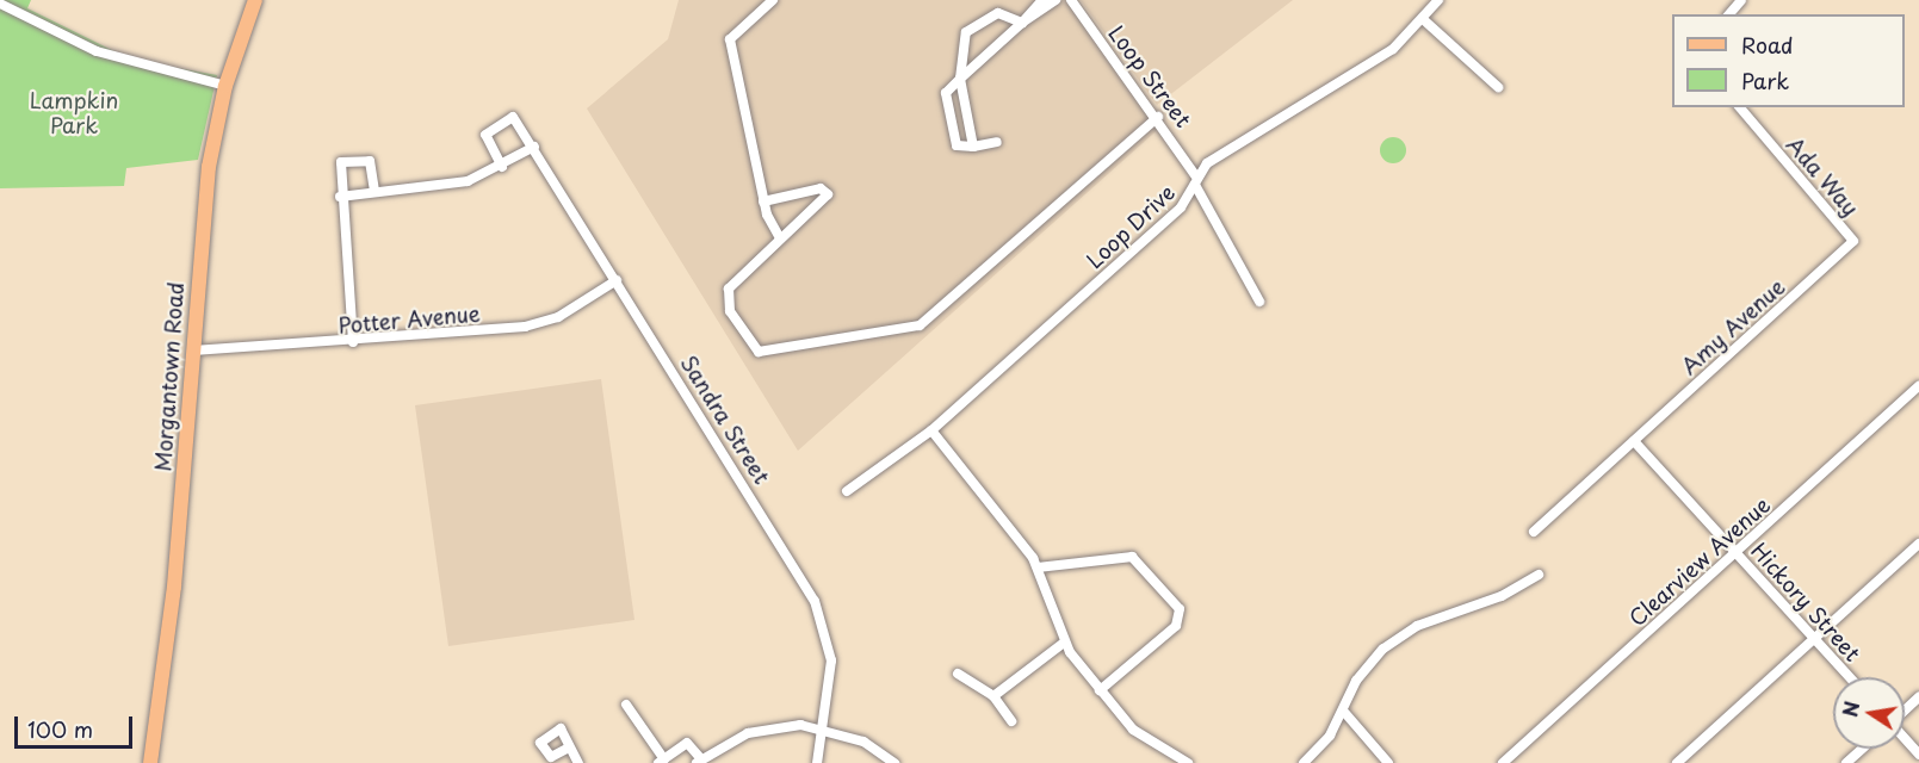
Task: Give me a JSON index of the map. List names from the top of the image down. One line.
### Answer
{"streets":{"main road":["Morgantown Road"],"street":["Loop Street","Ada Way","Loop Drive","Potter Avenue","Amy Avenue","Sandra Street","Clearview Avenue","Hickory Street"]},"crossings":[["Loop Street","Loop Drive"],["Ada Way","Amy Avenue"],["Potter Avenue","Morgantown Road"],["Potter Avenue","Sandra Street"],["Amy Avenue","Hickory Street"],["Clearview Avenue","Hickory Street"]],"parks":["Lampkin Park"],"legend":["Road","Park"],"scale_bar":"100 m","north":"left"}
